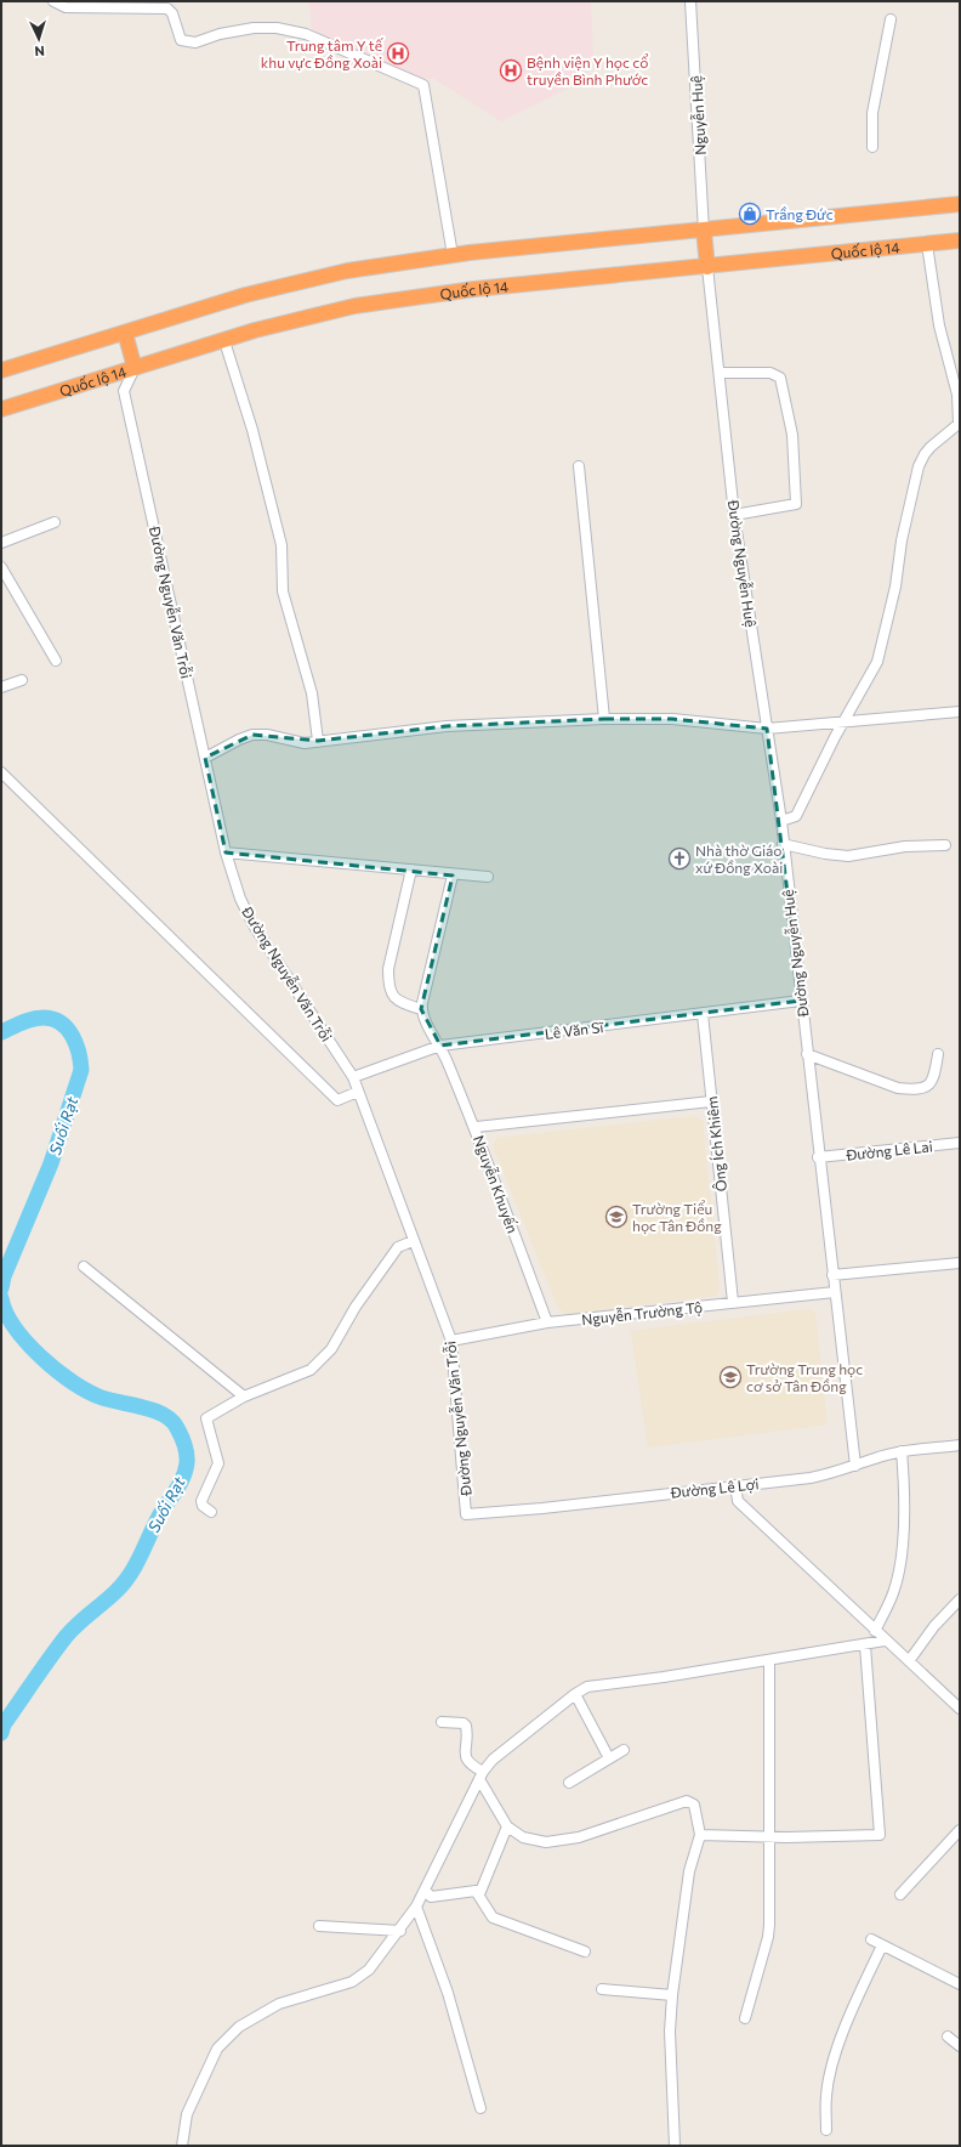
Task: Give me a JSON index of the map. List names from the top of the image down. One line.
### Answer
{"streets":{"highway":["Quốc lộ 14"],"street":["Nguyễn Huệ","Đường Nguyễn Huệ","Đường Nguyễn Văn Trỗi","Lê Văn Sĩ","Ông Ích Khiêm","Đường Lê Lai","Nguyễn Khuyến","Nguyễn Trường Tộ","Đường Lê Lợi"]},"crossings":[["Quốc lộ 14","Đường Nguyễn Huệ"],["Quốc lộ 14","Đường Nguyễn Văn Trỗi"],["Đường Nguyễn Huệ","Lê Văn Sĩ"],["Đường Nguyễn Huệ","Đường Lê Lai"],["Đường Nguyễn Huệ","Nguyễn Trường Tộ"],["Đường Nguyễn Huệ","Đường Lê Lợi"],["Đường Nguyễn Văn Trỗi","Lê Văn Sĩ"],["Đường Nguyễn Văn Trỗi","Nguyễn Trường Tộ"],["Đường Nguyễn Văn Trỗi","Đường Lê Lợi"],["Lê Văn Sĩ","Ông Ích Khiêm"],["Lê Văn Sĩ","Nguyễn Khuyến"],["Ông Ích Khiêm","Nguyễn Trường Tộ"],["Nguyễn Khuyến","Nguyễn Trường Tộ"]],"water":["Suối Rạt"],"places":{"hospital":["Trung tâm Y tế khu vực Đồng Xoài","Bệnh viện Y học cổ truyền Bình Phước"],"shop":["Trầng Đức"],"church":["Nhà thờ Giáo xứ Đồng Xoài"],"school or university":["Trường Tiểu học Tân Đồng","Trường Trung học cơ sở Tân Đồng"]},"north":"bottom"}
